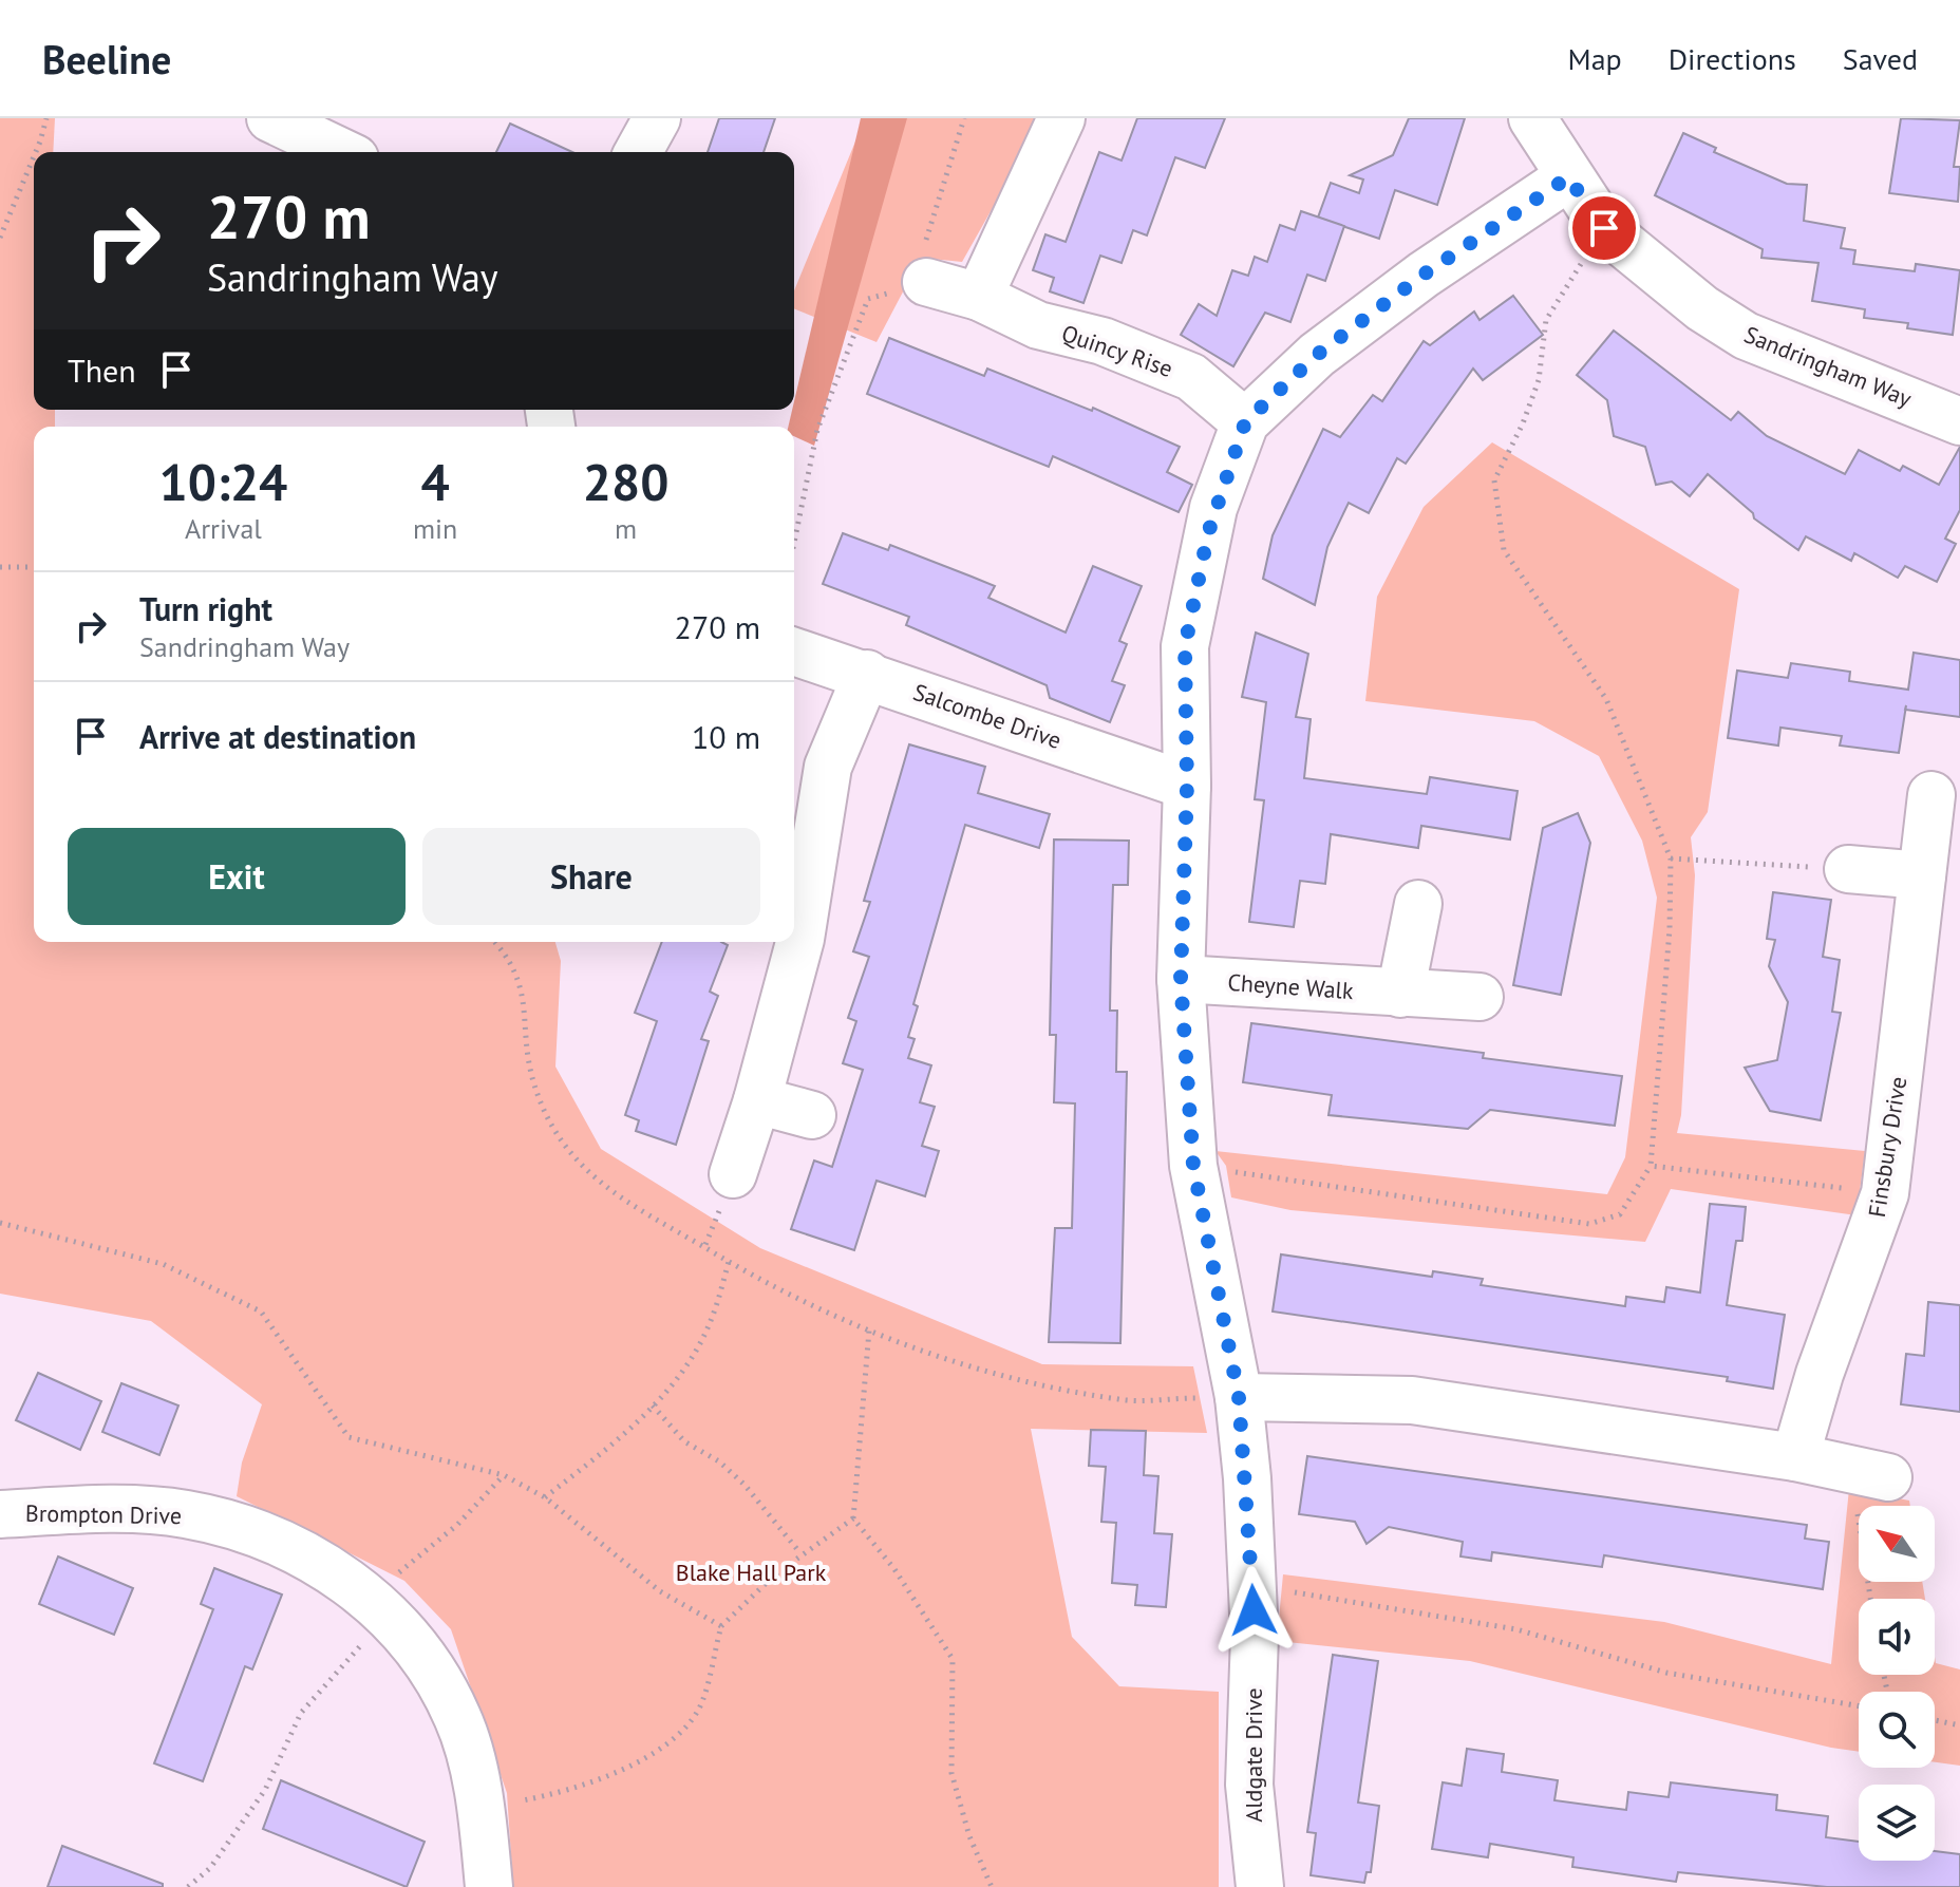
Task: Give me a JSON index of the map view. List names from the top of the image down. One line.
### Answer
{"streets":{"street":["Quincy Rise","Sandringham Way","Salcombe Drive","Cheyne Walk","Finsbury Drive","Brompton Drive","Aldgate Drive"]},"crossings":[["Quincy Rise","Aldgate Drive"],["Sandringham Way","Aldgate Drive"],["Salcombe Drive","Aldgate Drive"],["Cheyne Walk","Aldgate Drive"]],"parks":["Blake Hall Park"],"north":"top left","page":{"header":"Beeline","nav":["Map","Directions","Saved"],"turn":["270 m","Sandringham Way"],"then":"Then","eta":["10:24","Arrival","4","min","280","m"],"list":[{"name":"Turn right","note":"Sandringham Way","value":"270 m"},{"name":"Arrive at destination","value":"10 m"}],"buttons":["Exit","Share"]}}
